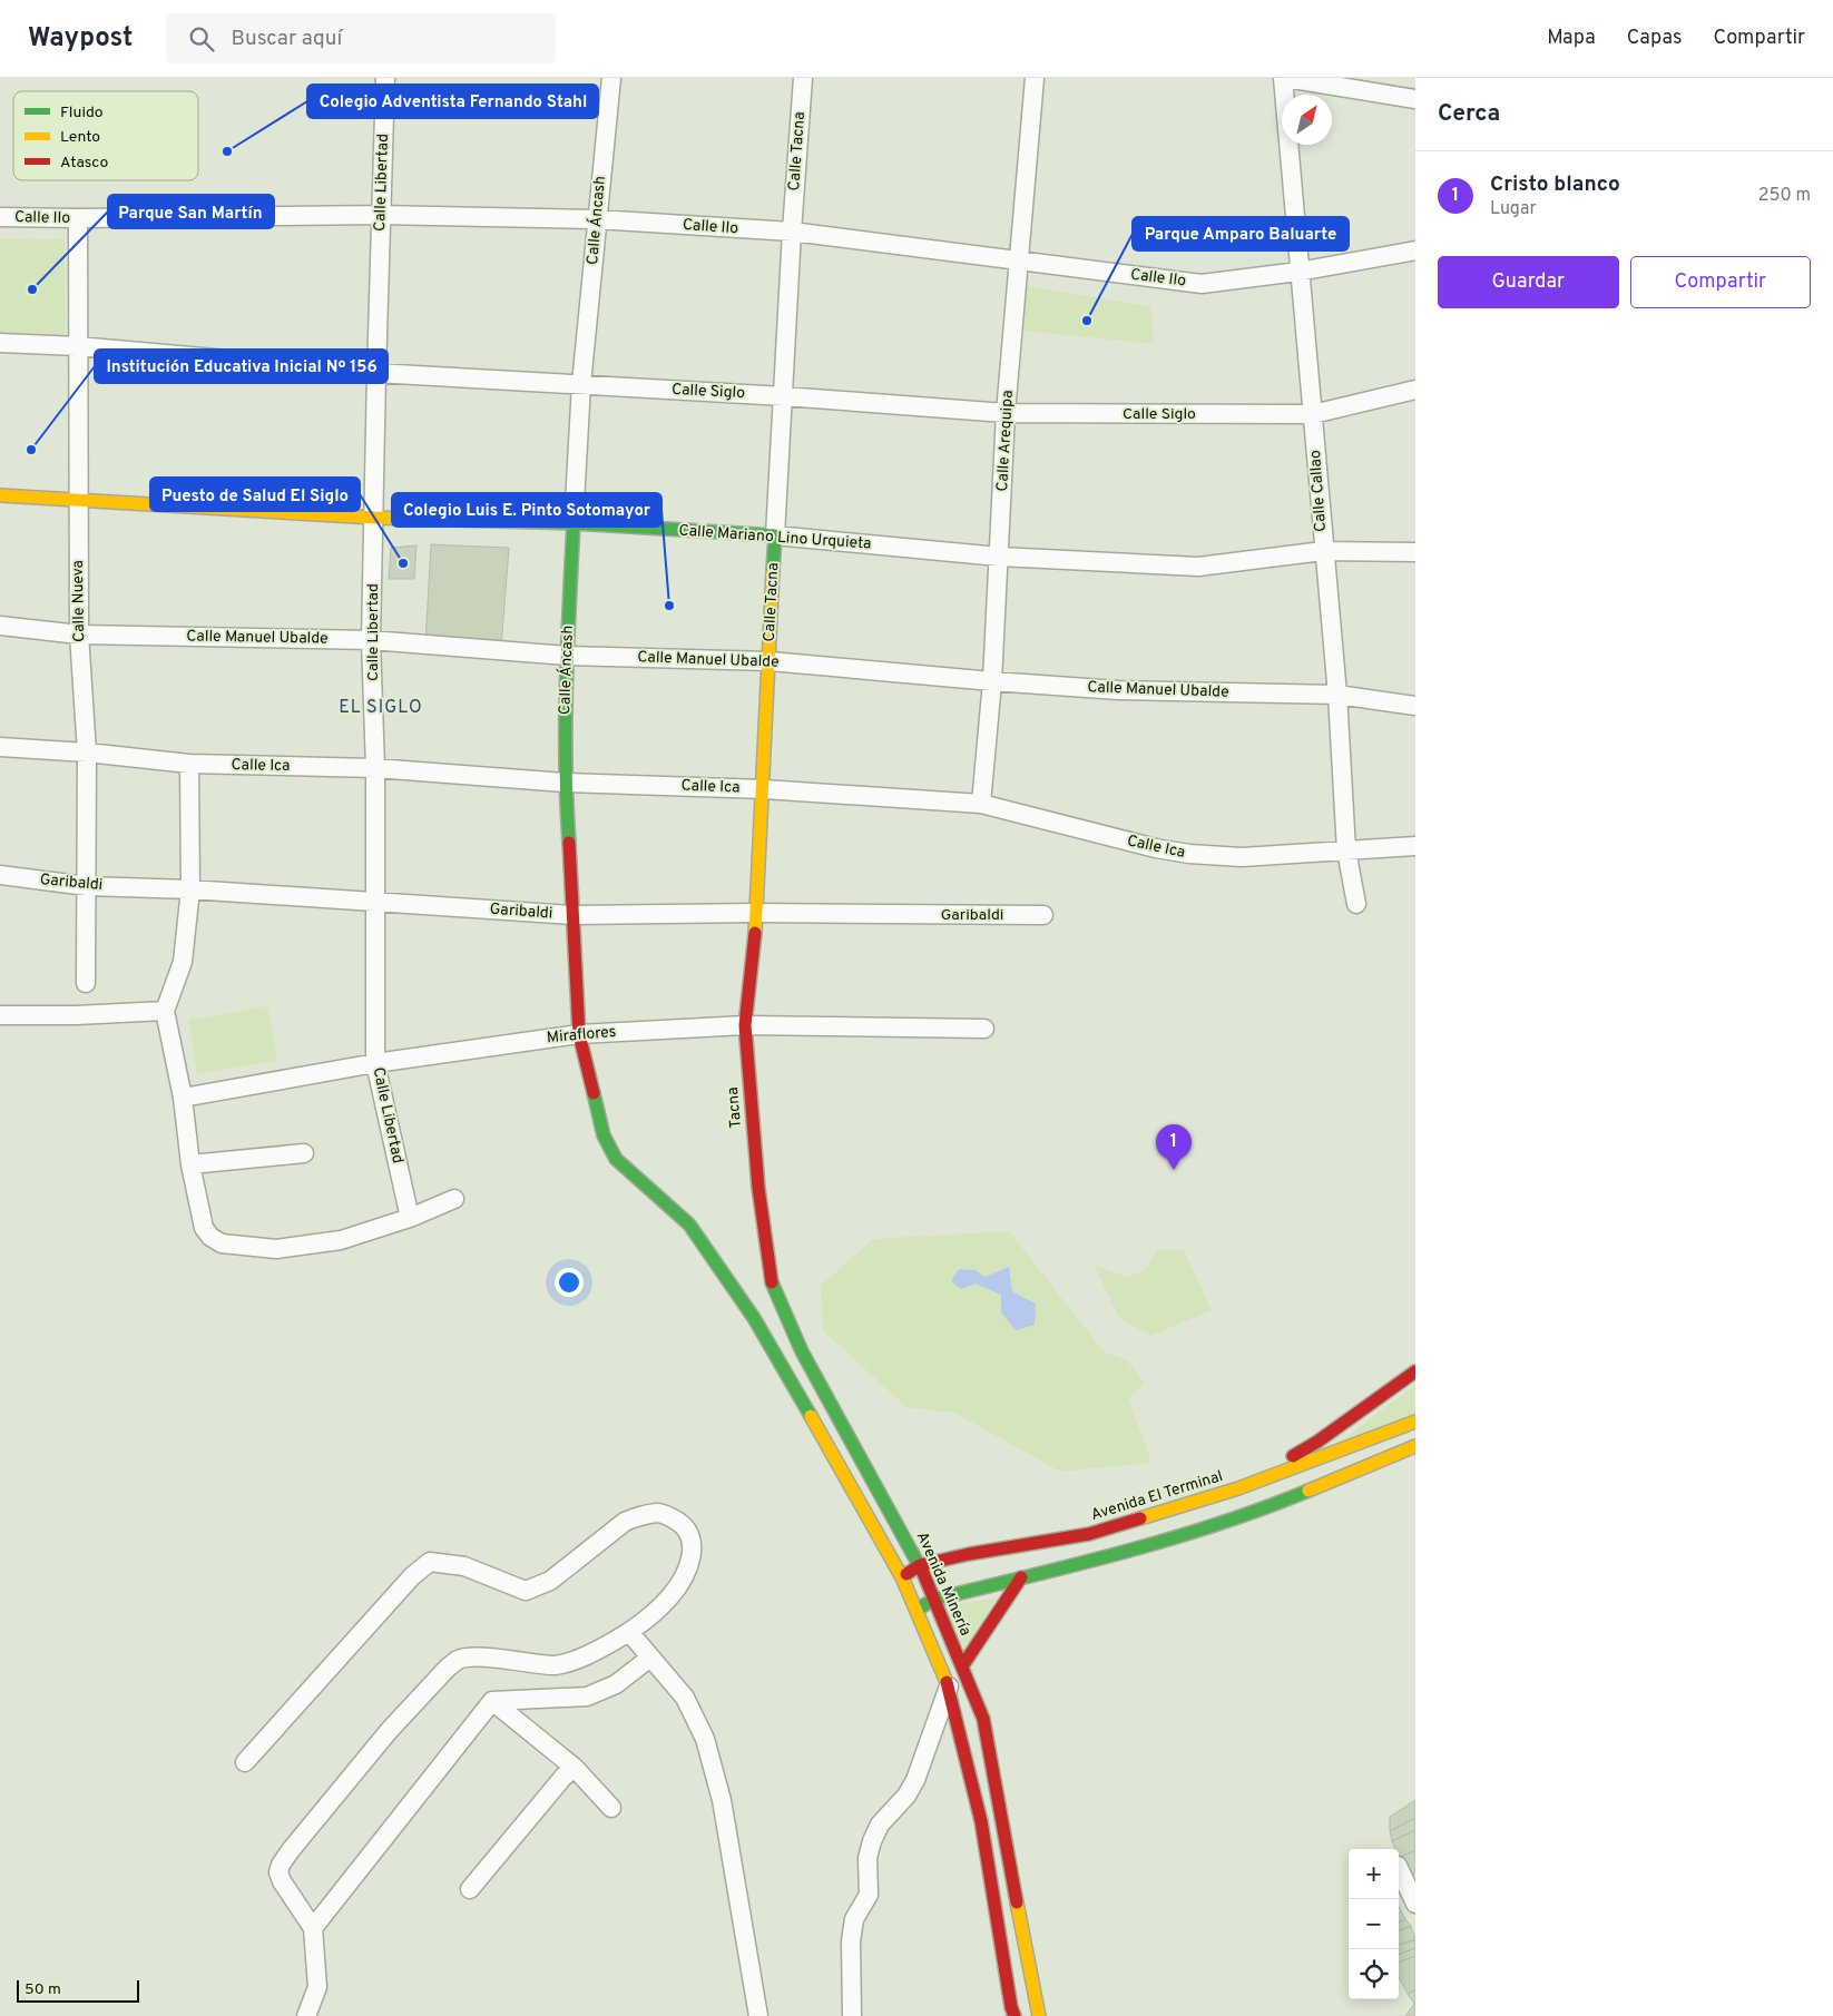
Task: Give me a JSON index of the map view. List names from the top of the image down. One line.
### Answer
{"streets":{"main road":["Calle Tacna","Calle Áncash","Calle Mariano Lino Urquieta","Tacna","Avenida El Terminal","Avenida Minería"],"street":["Calle Libertad","Calle Ilo","Calle Siglo","Calle Arequipa","Calle Callao","Calle Nueva","Calle Manuel Ubalde","Calle Ica","Garibaldi","Miraflores"]},"crossings":[["Calle Tacna","Calle Ilo"],["Calle Tacna","Calle Siglo"],["Calle Tacna","Calle Mariano Lino Urquieta"],["Calle Tacna","Calle Manuel Ubalde"],["Calle Tacna","Calle Ica"],["Calle Tacna","Garibaldi"],["Calle Tacna","Miraflores"],["Calle Tacna","Tacna"],["Calle Libertad","Calle Ilo"],["Calle Libertad","Calle Siglo"],["Calle Libertad","Calle Mariano Lino Urquieta"],["Calle Libertad","Calle Manuel Ubalde"],["Calle Libertad","Calle Ica"],["Calle Libertad","Garibaldi"],["Calle Libertad","Miraflores"],["Calle Ilo","Calle Áncash"],["Calle Ilo","Calle Arequipa"],["Calle Ilo","Calle Callao"],["Calle Ilo","Calle Nueva"],["Calle Áncash","Calle Siglo"],["Calle Áncash","Calle Mariano Lino Urquieta"],["Calle Áncash","Calle Manuel Ubalde"],["Calle Áncash","Calle Ica"],["Calle Áncash","Garibaldi"],["Calle Áncash","Miraflores"],["Calle Áncash","Avenida El Terminal"],["Calle Siglo","Calle Arequipa"],["Calle Siglo","Calle Callao"],["Calle Siglo","Calle Nueva"],["Calle Arequipa","Calle Mariano Lino Urquieta"],["Calle Arequipa","Calle Manuel Ubalde"],["Calle Arequipa","Calle Ica"],["Calle Callao","Calle Mariano Lino Urquieta"],["Calle Callao","Calle Manuel Ubalde"],["Calle Callao","Calle Ica"],["Calle Mariano Lino Urquieta","Calle Nueva"],["Calle Nueva","Calle Manuel Ubalde"],["Calle Nueva","Calle Ica"],["Calle Nueva","Garibaldi"],["Miraflores","Tacna"],["Tacna","Avenida Minería"],["Avenida El Terminal","Avenida Minería"]],"districts":["EL SIGLO"],"places":["Colegio Adventista Fernando Stahl","Parque San Martín","Parque Amparo Baluarte","Institución Educativa Inicial Nº 156","Puesto de Salud El Siglo","Colegio Luis E. Pinto Sotomayor"],"legend":["Fluido","Lento","Atasco"],"scale_bar":"50 m","north":"top right","page":{"header":"Waypost","search":"Buscar aquí","nav":["Mapa","Capas","Compartir"],"heading":"Cerca","list":[{"mark":"1","name":"Cristo blanco","note":"Lugar","value":"250 m"}],"buttons":["Guardar","Compartir"],"pins":"1","map_buttons":["+","−"],"scale":"50 m"}}
